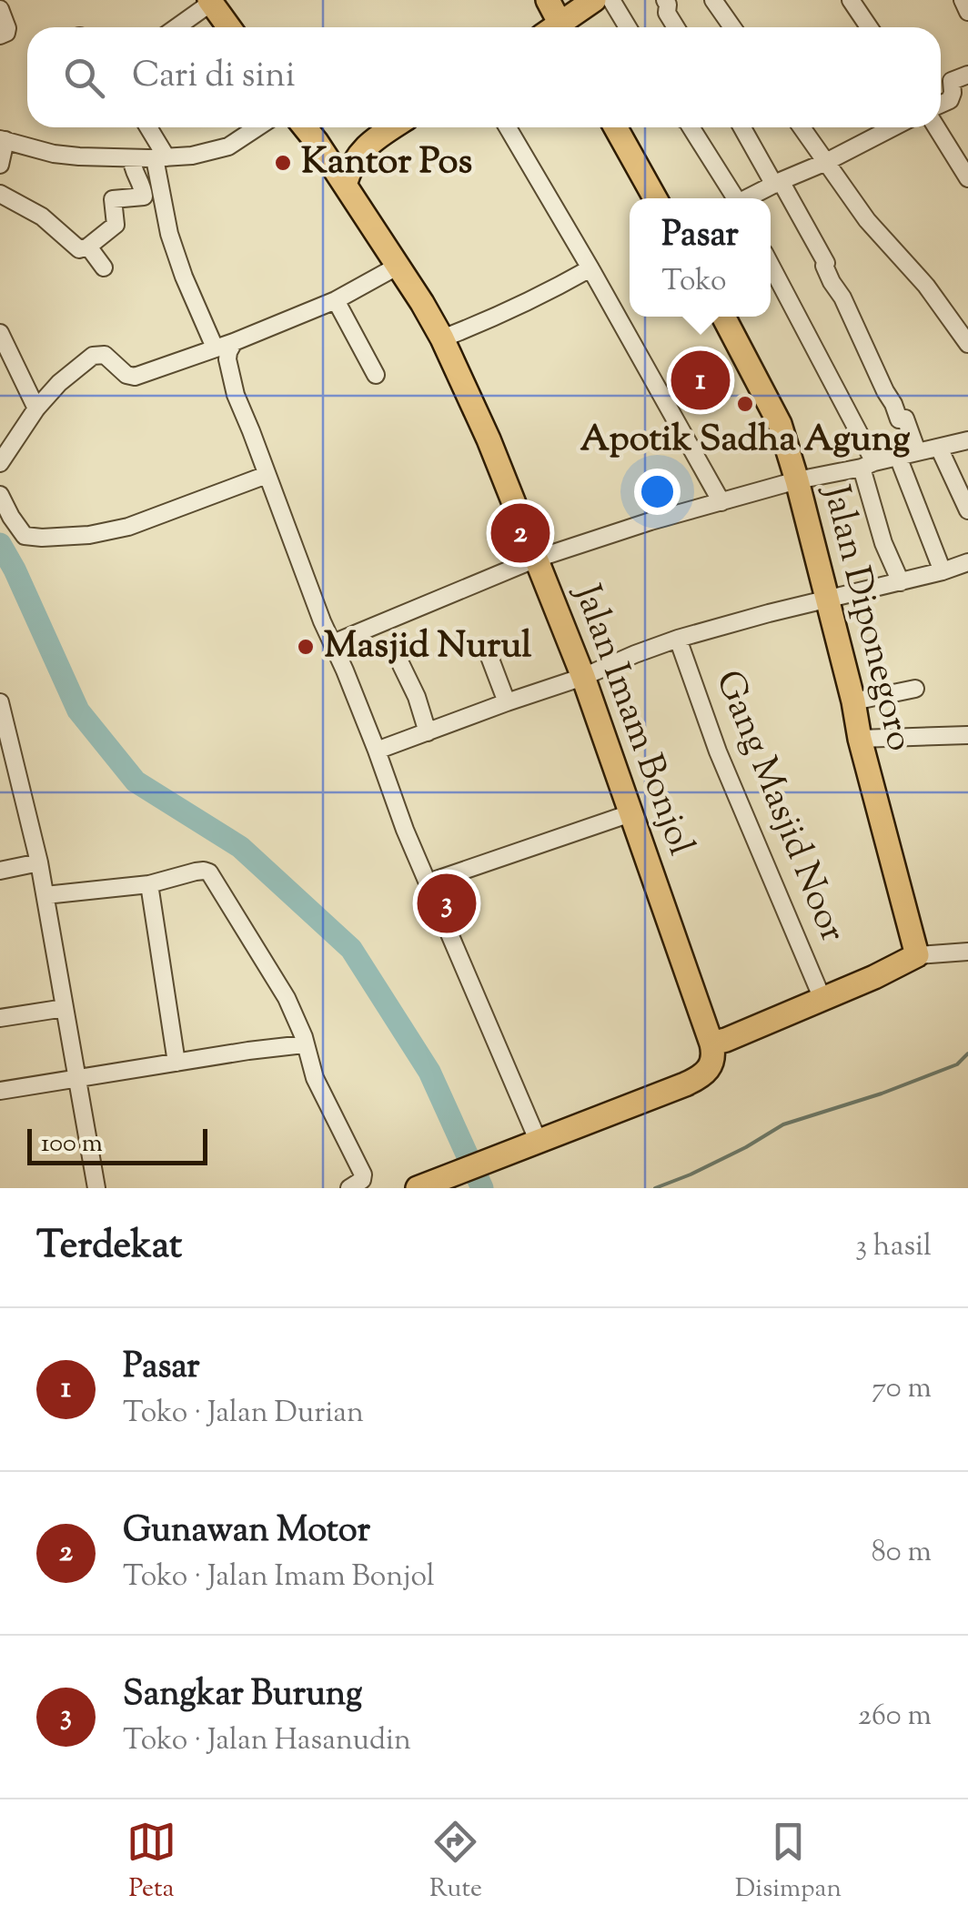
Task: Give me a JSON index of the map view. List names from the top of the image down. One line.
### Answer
{"streets":{"highway":["Jalan Diponegoro","Jalan Imam Bonjol"],"street":["Gang Masjid Noor"]},"places":["Kantor Pos","Apotik Sadha Agung","Masjid Nurul"],"scale_bar":"100 m","page":{"search":"Cari di sini","popup":["Pasar","Toko"],"pins":["1","2","3"],"scale":"100 m","heading":["Terdekat","3 hasil"],"list":[{"mark":"1","name":"Pasar","note":"Toko · Jalan Durian","value":"70 m"},{"mark":"2","name":"Gunawan Motor","note":"Toko · Jalan Imam Bonjol","value":"80 m"},{"mark":"3","name":"Sangkar Burung","note":"Toko · Jalan Hasanudin","value":"260 m"}],"nav":["Peta","Rute","Disimpan"]}}
